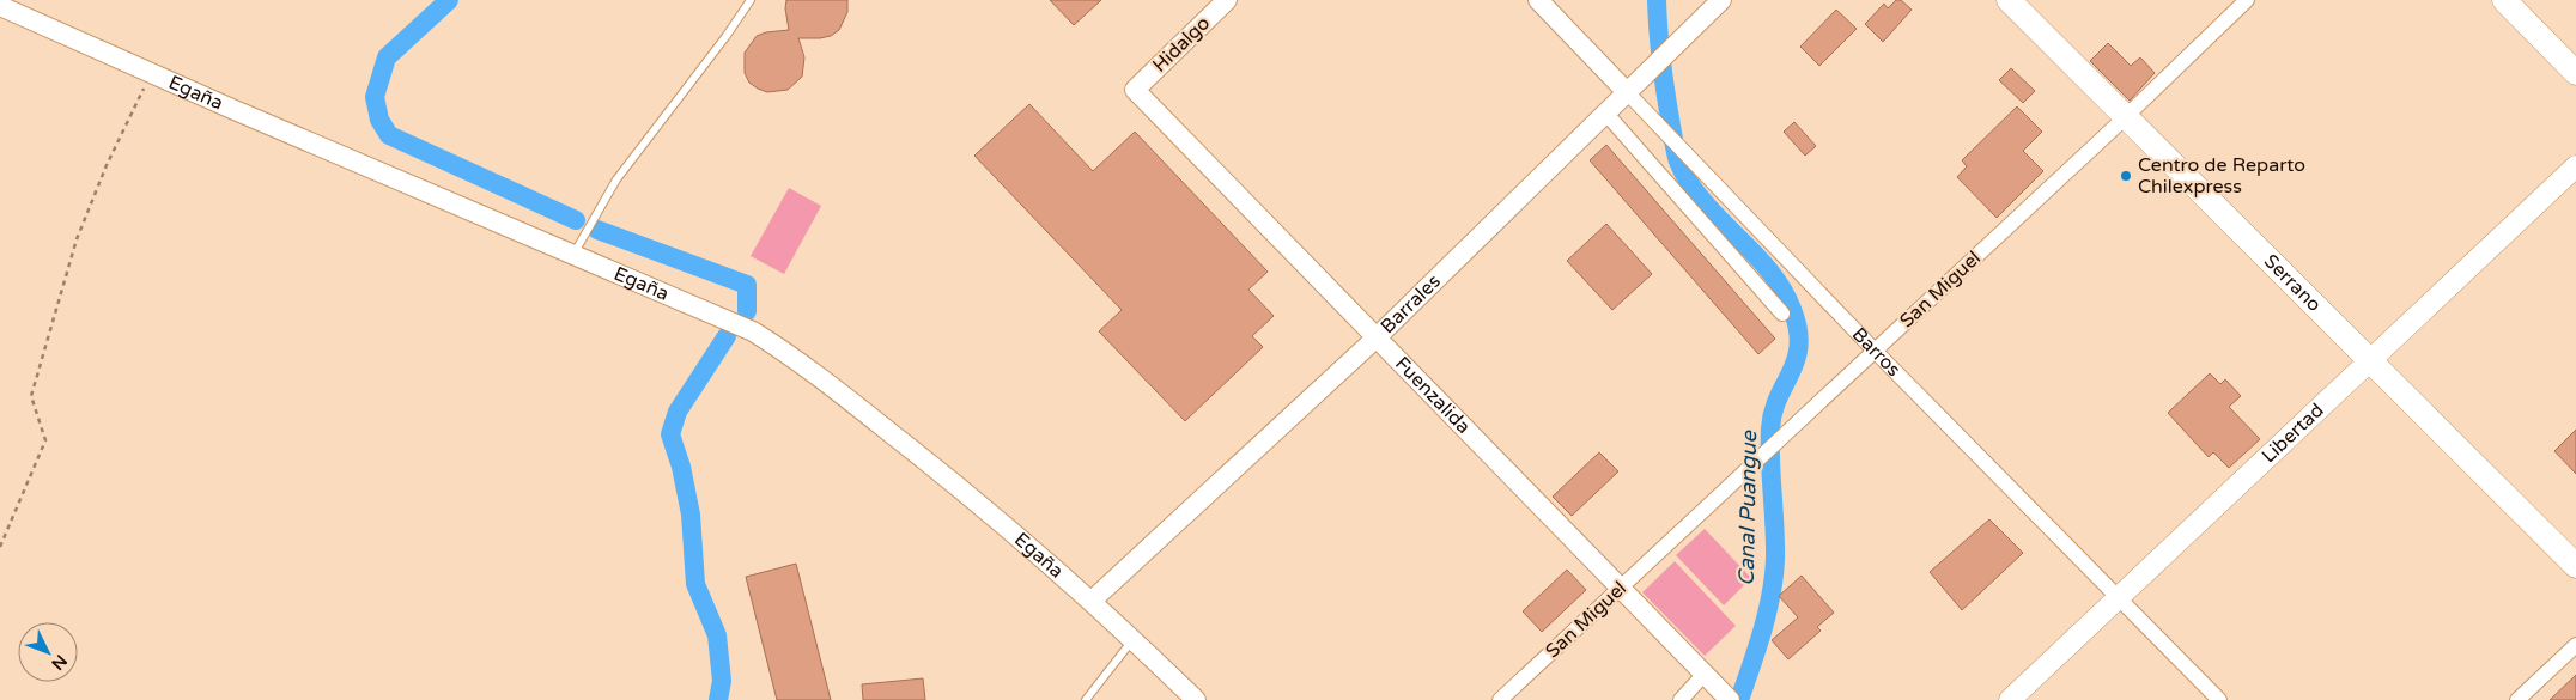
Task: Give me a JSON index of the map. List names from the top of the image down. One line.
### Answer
{"streets":{"main road":["Serrano","Libertad"],"street":["Hidalgo","Egaña","San Miguel","Barrales","Barros","Fuenzalida"]},"crossings":[["Hidalgo","Fuenzalida"],["Egaña","Barrales"],["Serrano","San Miguel"],["Serrano","Libertad"],["San Miguel","Barros"],["San Miguel","Fuenzalida"],["Barrales","Barros"],["Barrales","Fuenzalida"],["Barros","Libertad"]],"water":["Canal Puangue"],"places":["Centro de Reparto Chilexpress"],"north":"bottom right"}
